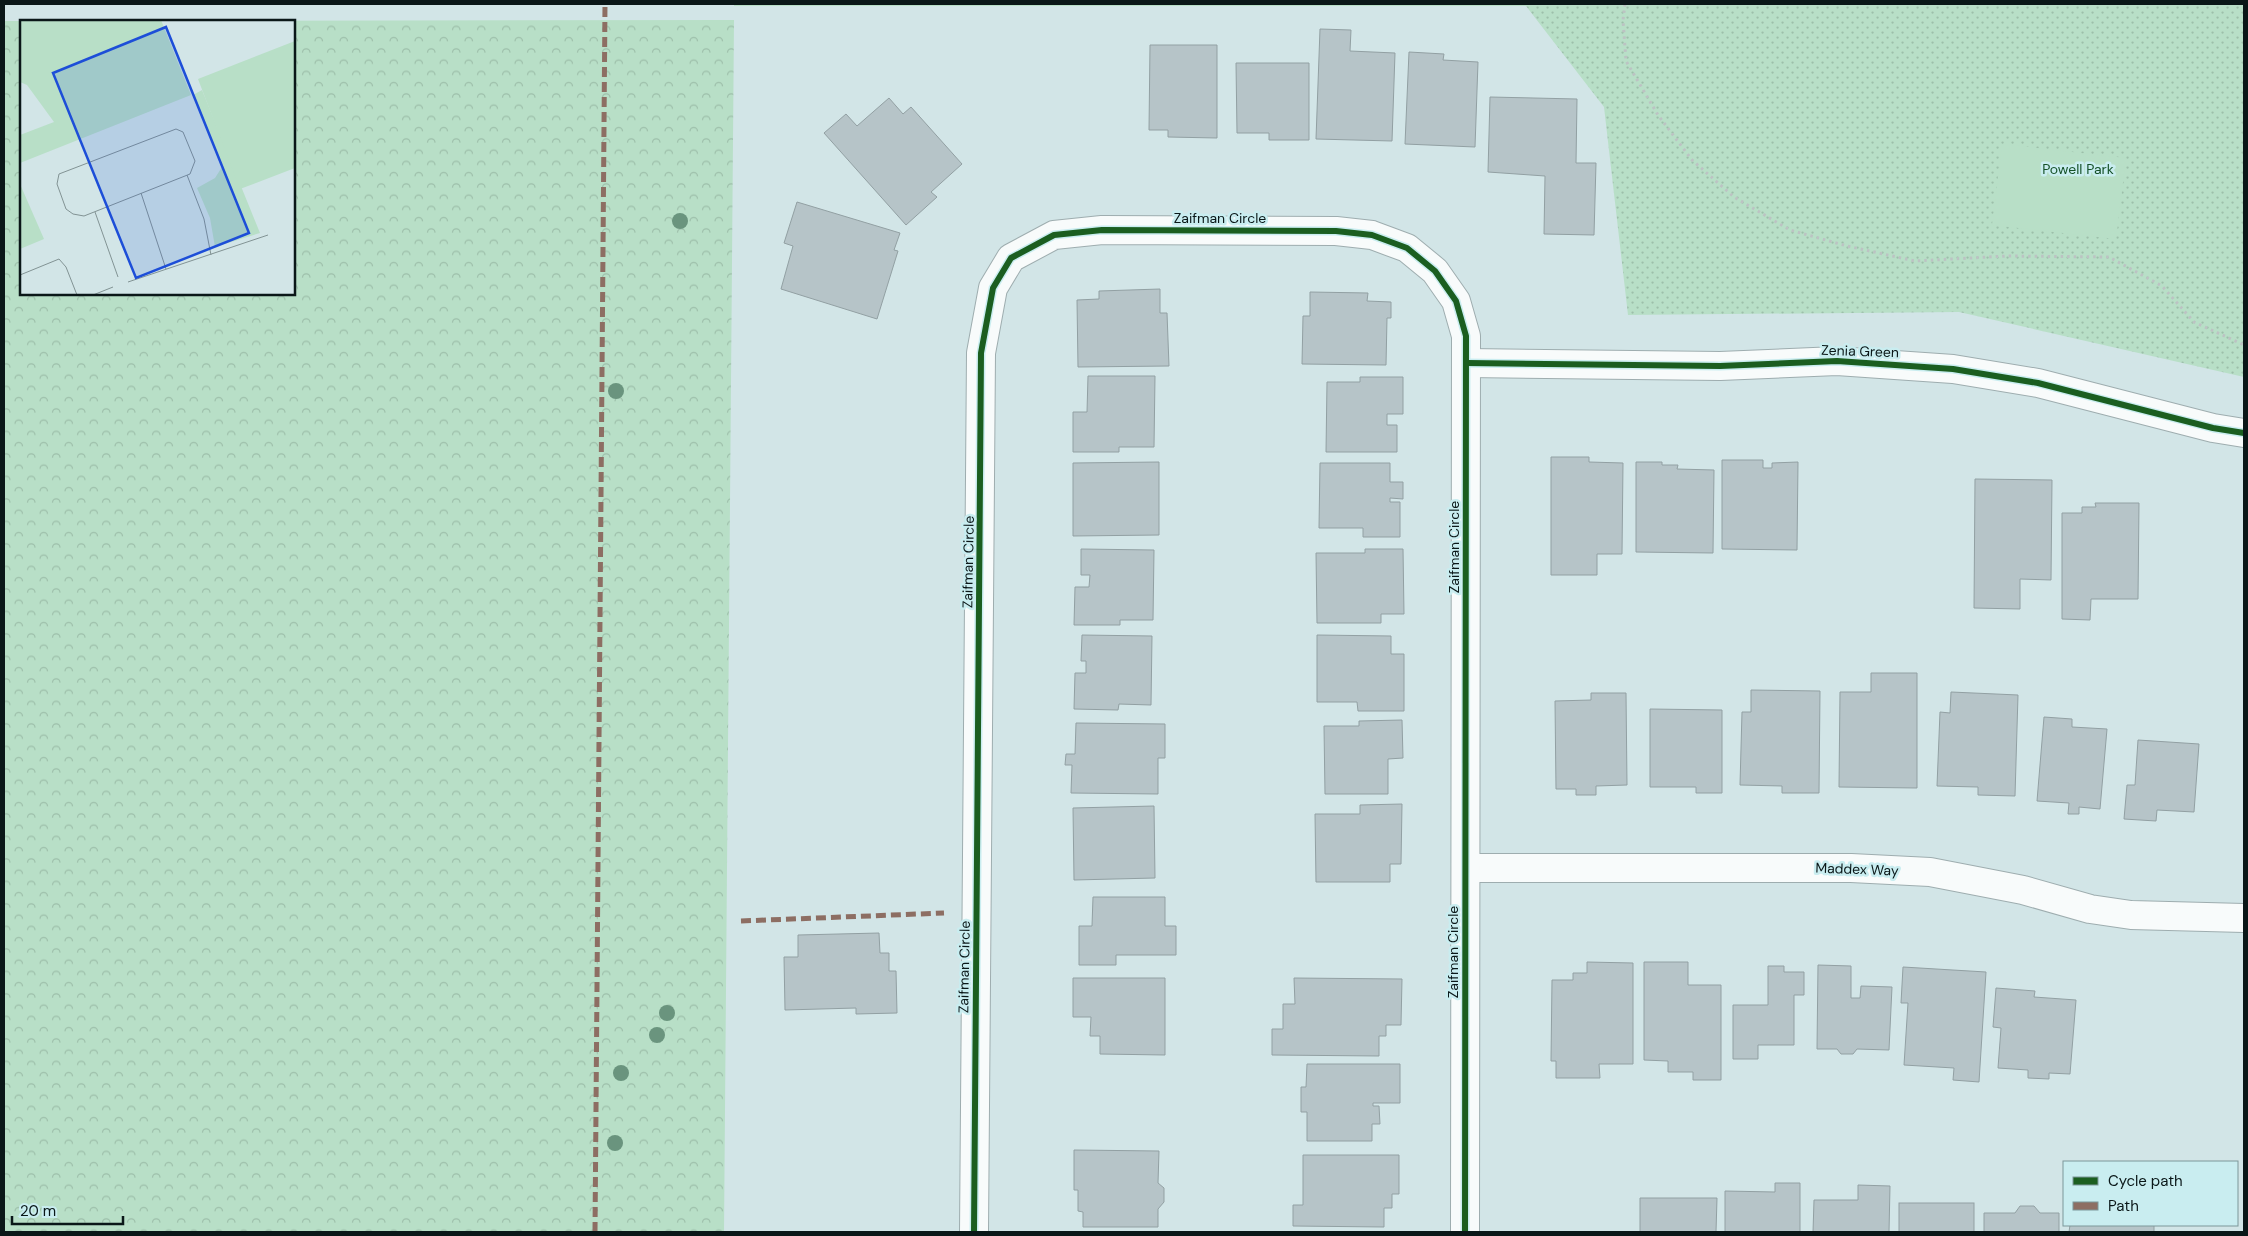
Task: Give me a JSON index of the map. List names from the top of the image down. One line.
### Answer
{"streets":{"street":["Zaifman Circle","Zenia Green","Maddex Way"]},"crossings":[["Zaifman Circle","Zenia Green"],["Zaifman Circle","Maddex Way"]],"parks":["Powell Park"],"legend":["Cycle path","Path"],"scale_bar":"20 m"}
